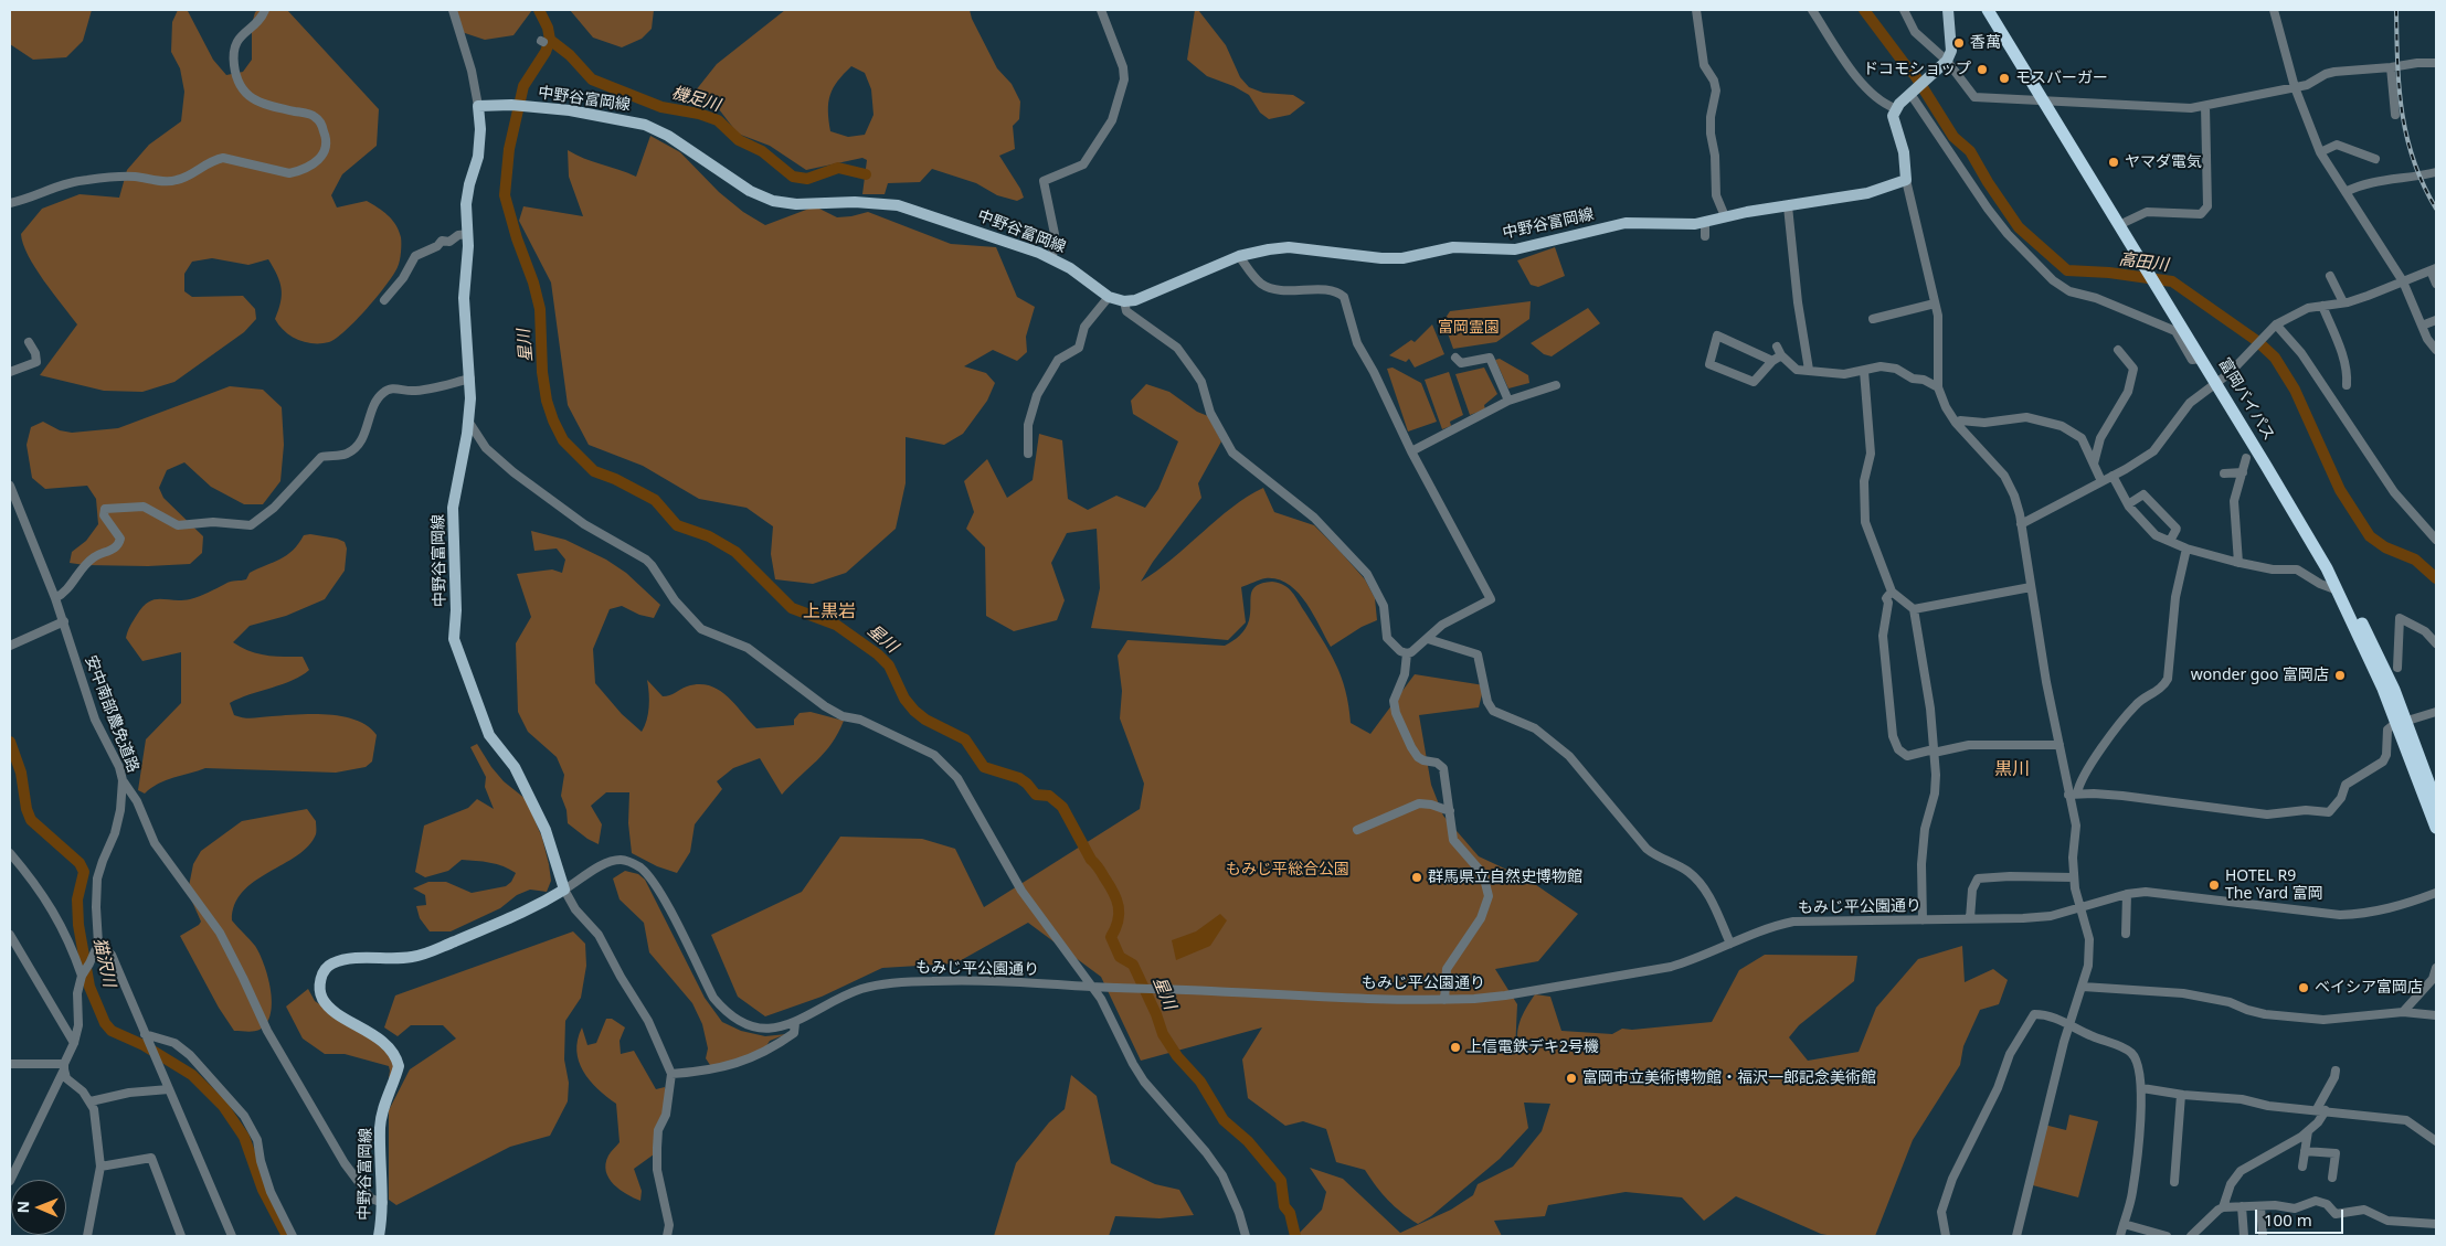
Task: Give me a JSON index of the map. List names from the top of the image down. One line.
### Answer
{"streets":{"highway":["富岡バイパス"],"main road":["中野谷富岡線"],"street":["安中南部農免道路","もみじ平公園通り"]},"crossings":[["中野谷富岡線","もみじ平公園通り"]],"districts":["上黒岩","黒川"],"water":["機足川","高田川","星川","猫沢川"],"parks":["富岡霊園","もみじ平総合公園"],"places":["香萬","ドコモショップ","モスバーガー","ヤマダ電気","wonder goo 富岡店","群馬県立自然史博物館","HOTEL R9 The Yard 富岡","ベイシア富岡店","上信電鉄デキ2号機","富岡市立美術博物館・福沢一郎記念美術館"],"scale_bar":"100 m","north":"left"}
